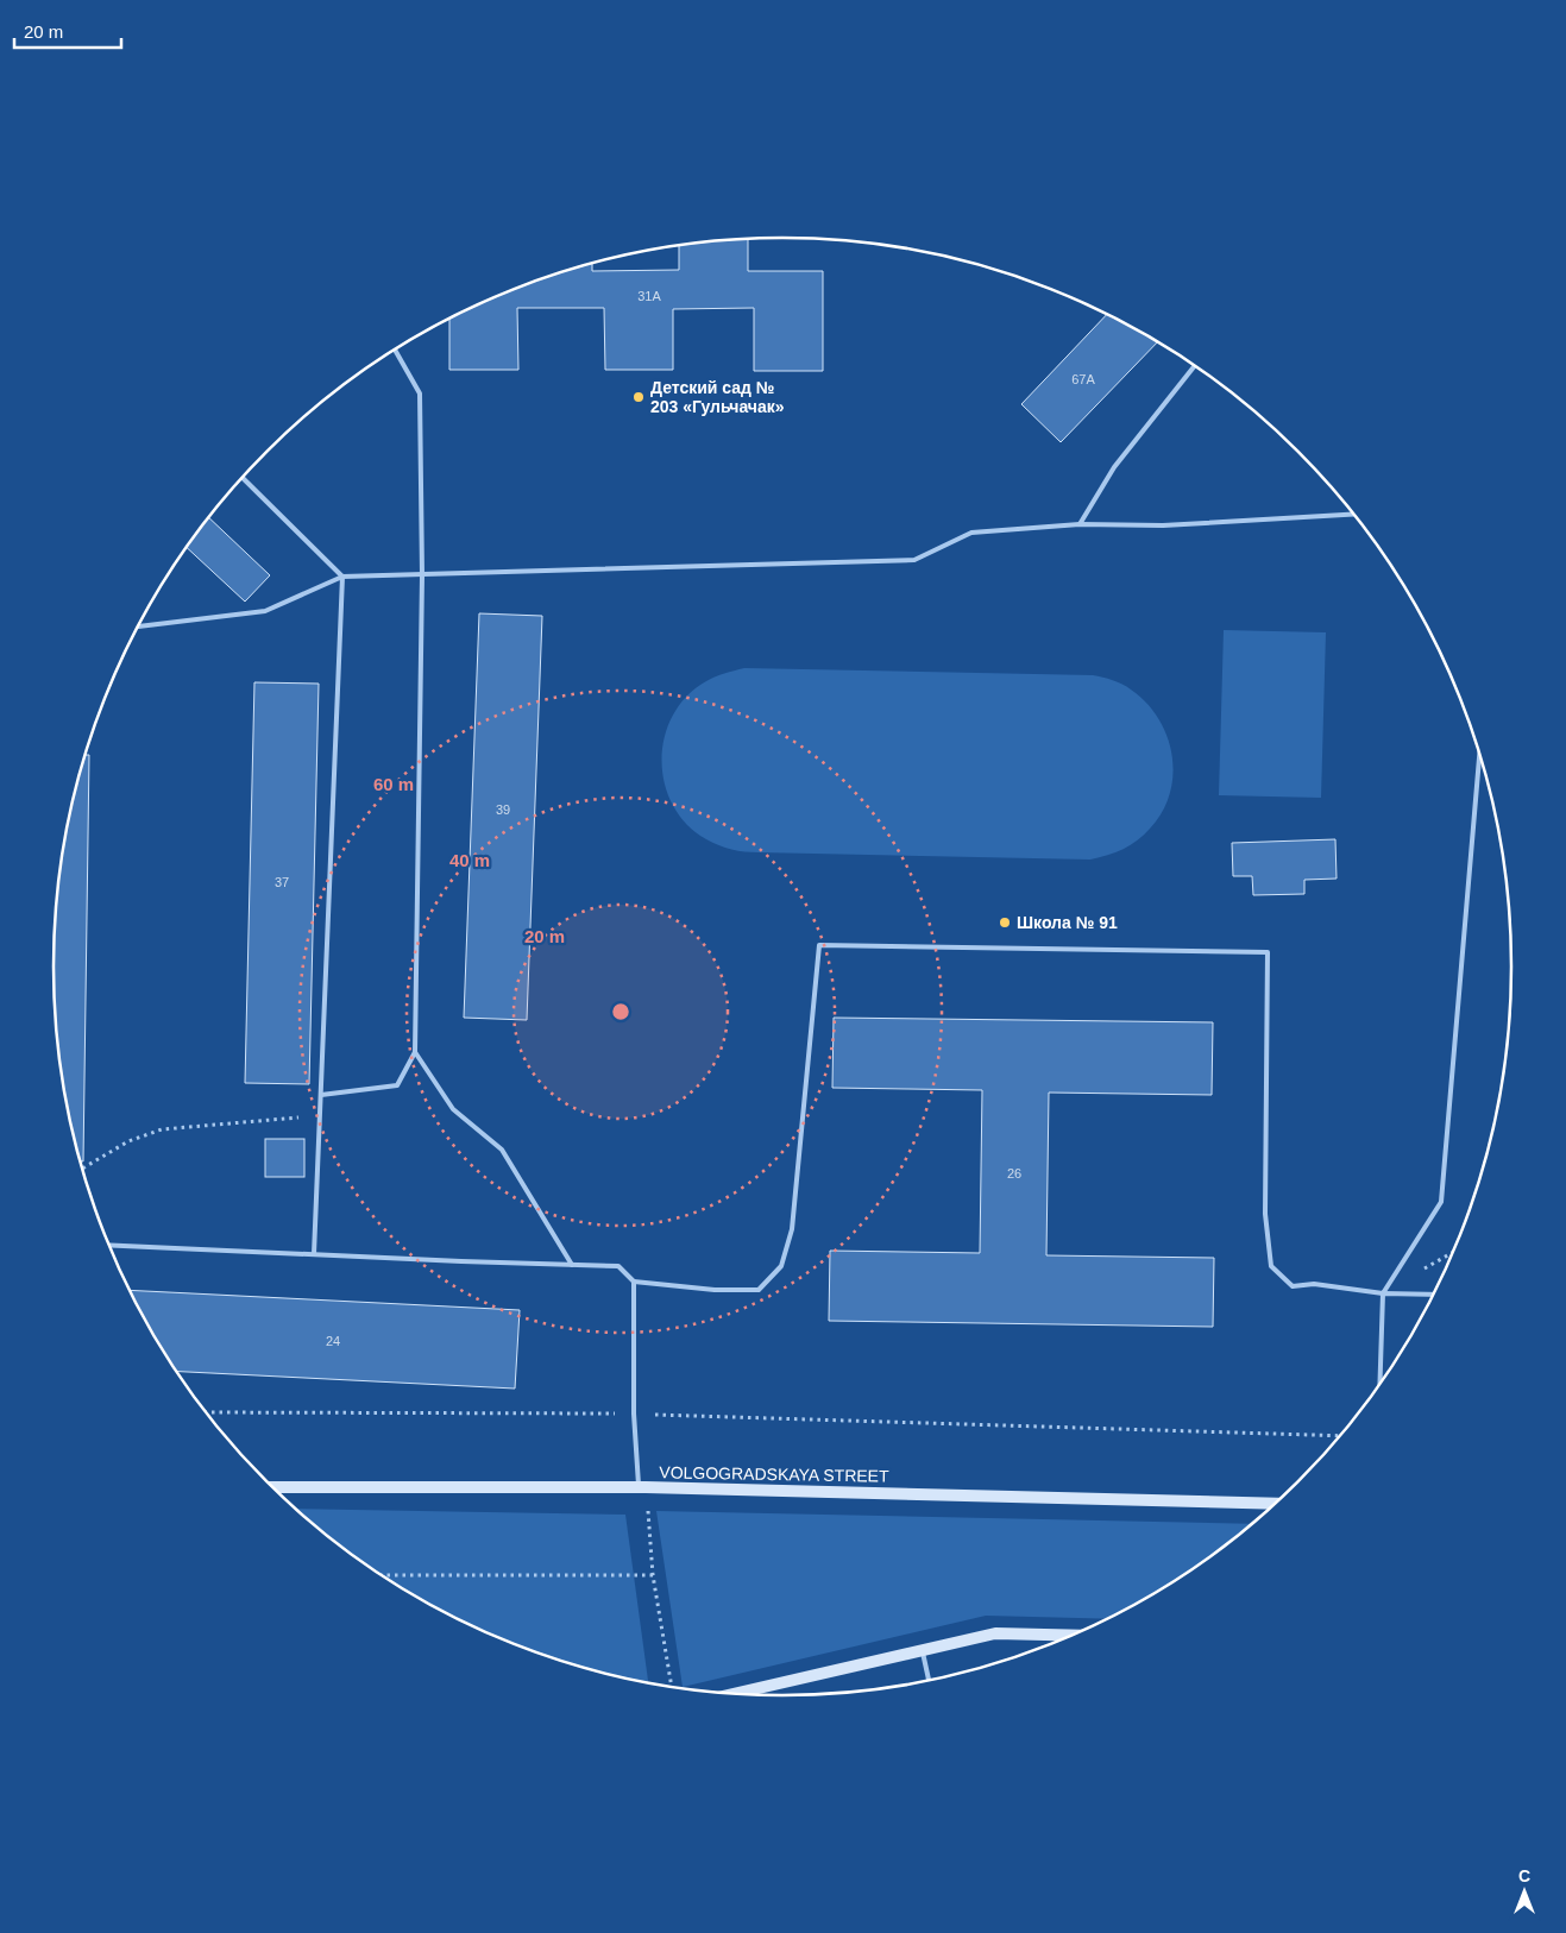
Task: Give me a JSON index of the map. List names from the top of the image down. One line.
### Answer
{"streets":{"main road":["VOLGOGRADSKAYA STREET"]},"places":["Детский сад № 203 «Гульчачак»","Школа № 91"],"house_numbers":["31А","67А","39","37","26","24"],"scale_bar":"20 m","north":"top","rings":["60 m","40 m","20 m"]}
